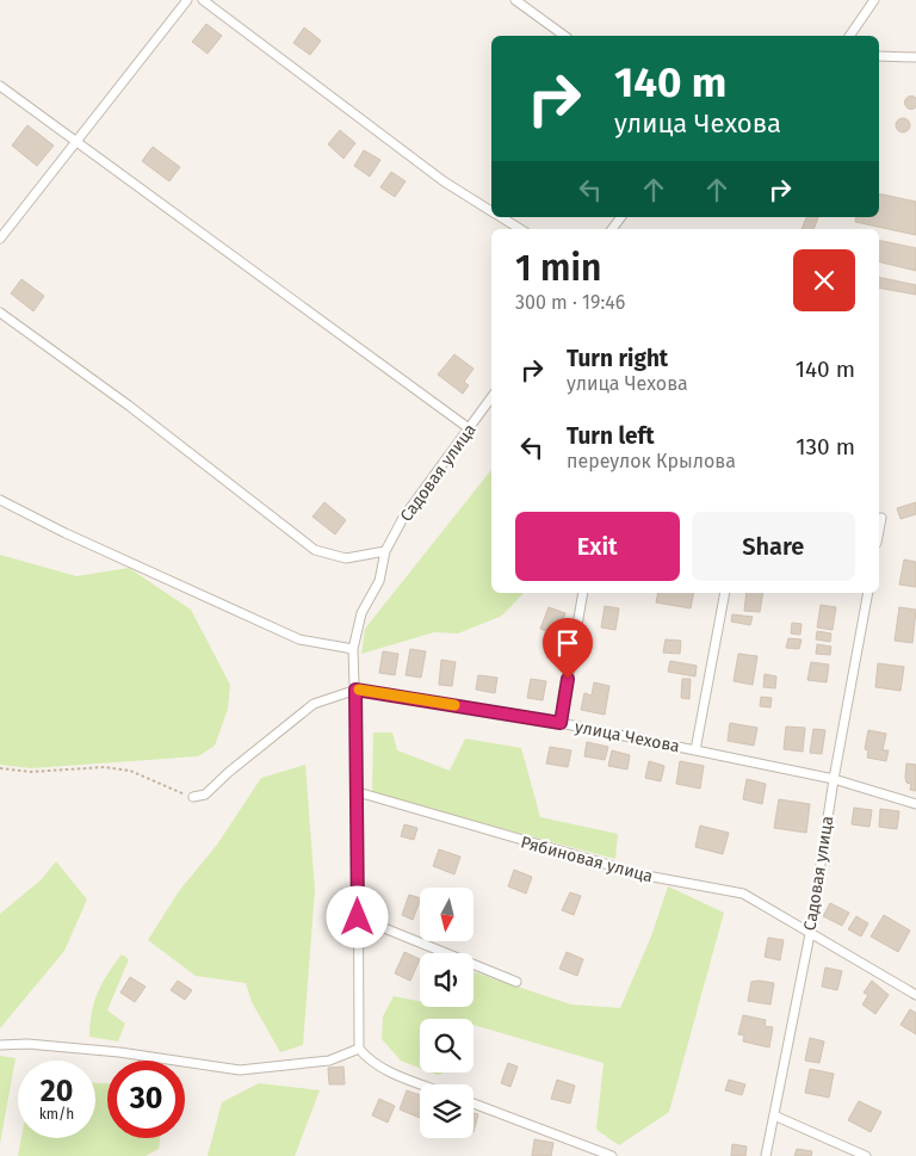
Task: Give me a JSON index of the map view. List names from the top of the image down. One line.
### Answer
{"streets":{"street":["Садовая улица","улица Чехова","Рябиновая улица"]},"crossings":[["Садовая улица","улица Чехова"],["Садовая улица","Рябиновая улица"]],"north":"bottom","page":{"turn":["140 m","улица Чехова"],"heading":["1 min","300 m · 19:46"],"list":[{"name":"Turn right","note":"улица Чехова","value":"140 m"},{"name":"Turn left","note":"переулок Крылова","value":"130 m"}],"buttons":["Exit","Share"],"speed":"20 km/h","limit":"30"}}
